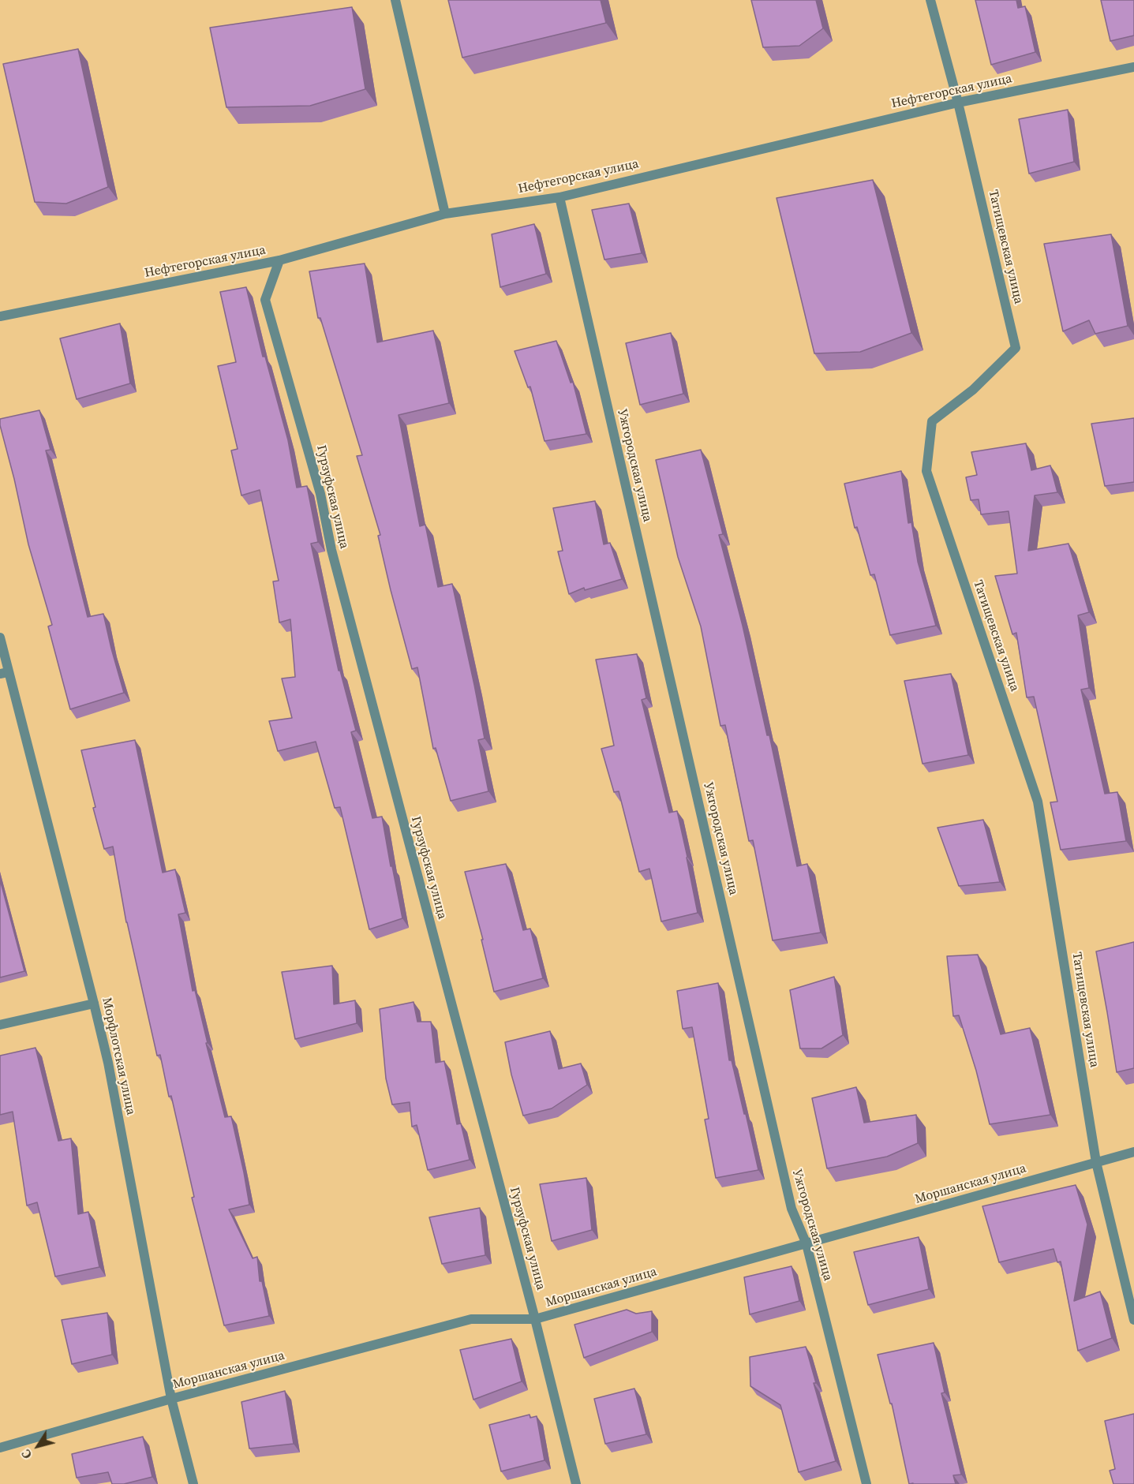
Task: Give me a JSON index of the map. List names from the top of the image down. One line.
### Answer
{"streets":{"street":["Нефтегорская улица","Татищевская улица","Ужгородская улица","Гурзуфская улица","Морфлотская улица","Моршанская улица"]},"crossings":[["Нефтегорская улица","Татищевская улица"],["Нефтегорская улица","Ужгородская улица"],["Нефтегорская улица","Гурзуфская улица"],["Татищевская улица","Моршанская улица"],["Ужгородская улица","Моршанская улица"],["Гурзуфская улица","Моршанская улица"],["Морфлотская улица","Моршанская улица"]],"north":"bottom left"}
